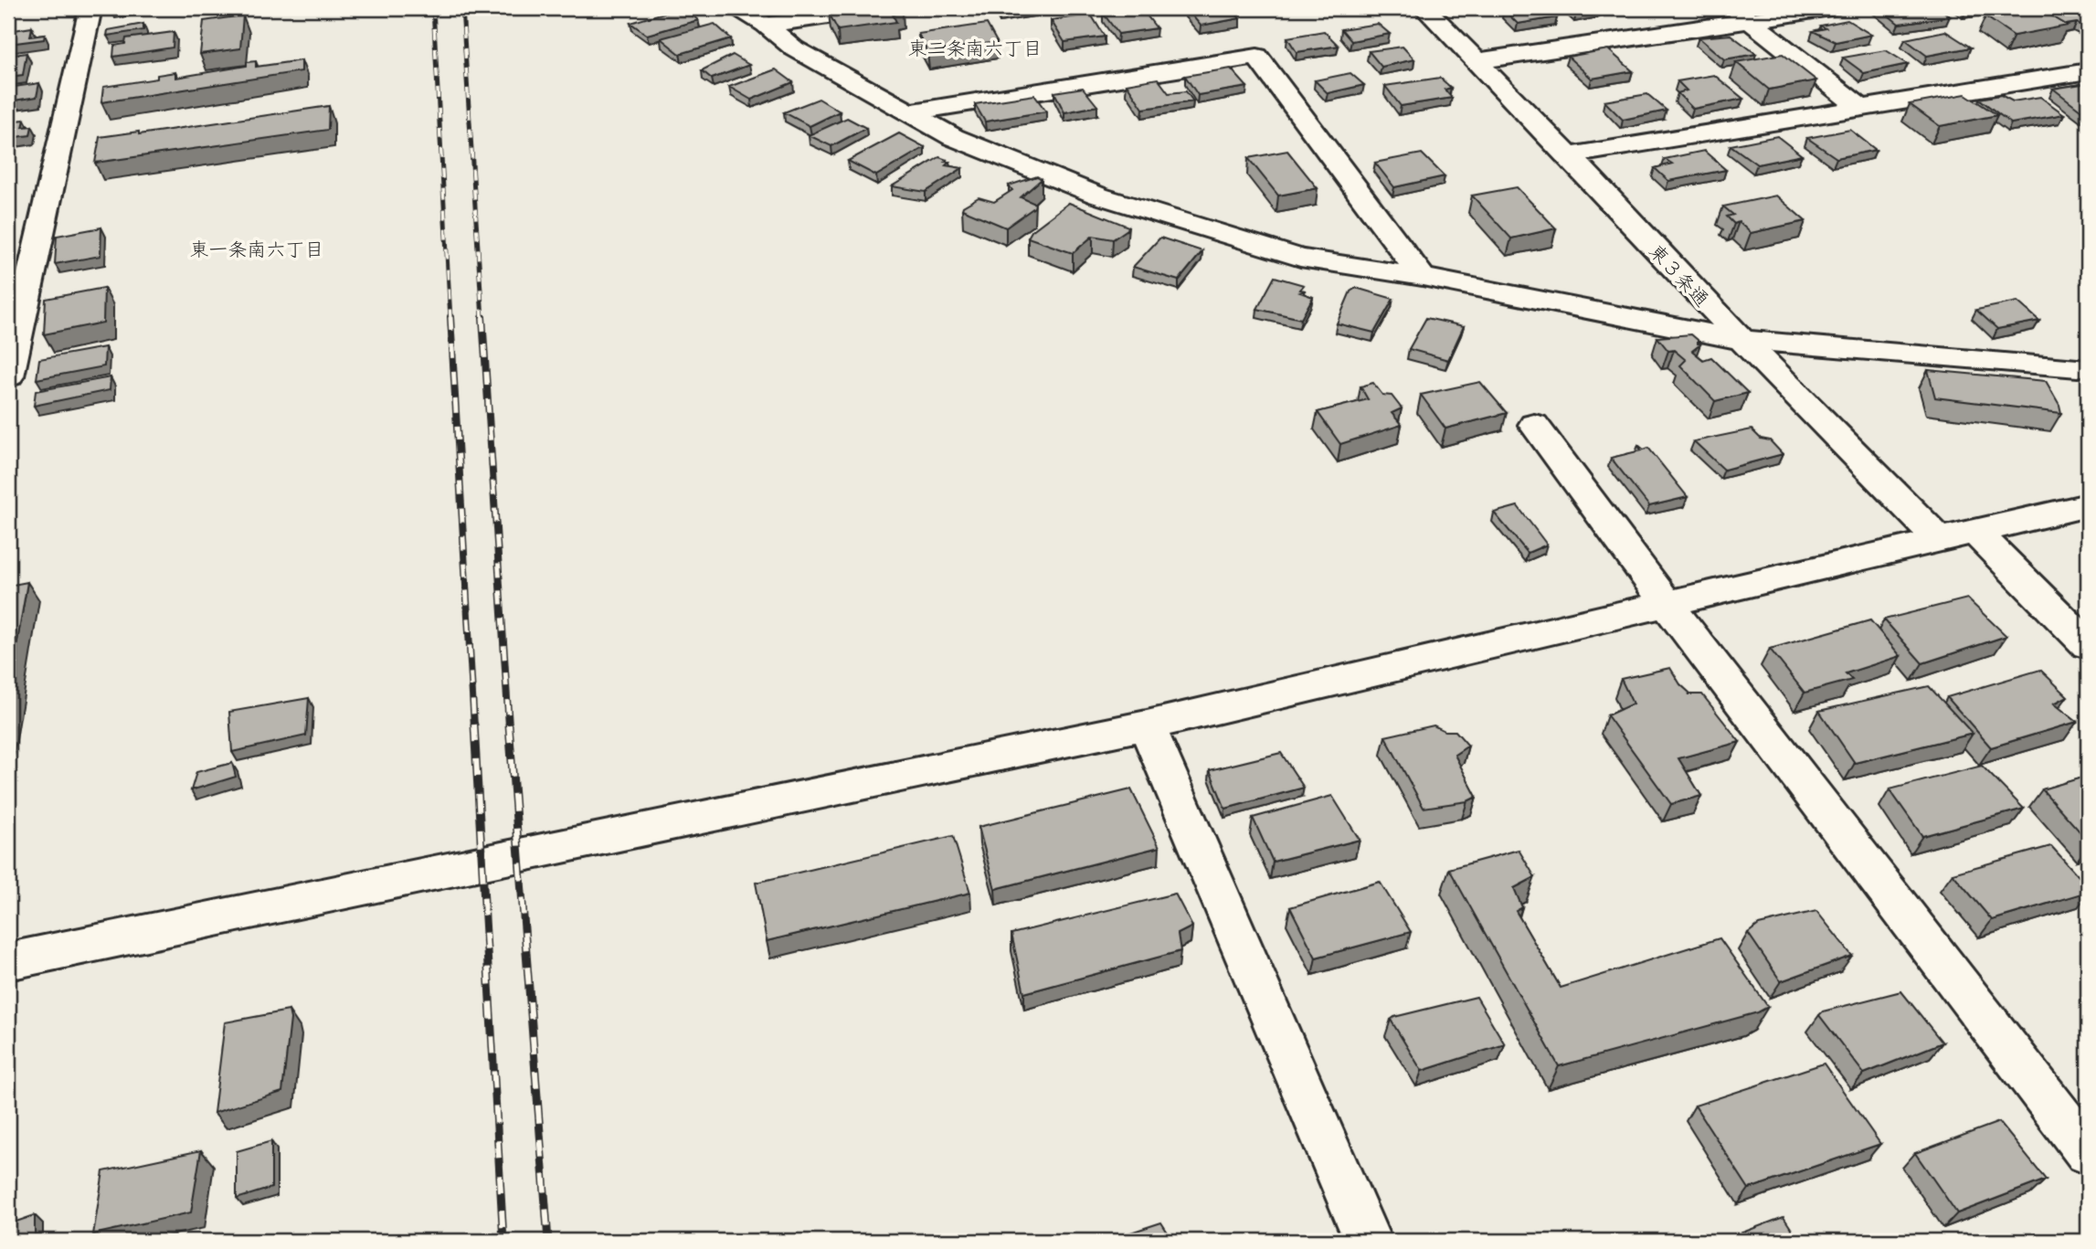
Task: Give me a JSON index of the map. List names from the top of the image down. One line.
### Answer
{"streets":{"street":["東３条通"]},"districts":["東二条南六丁目","東一条南六丁目"]}
